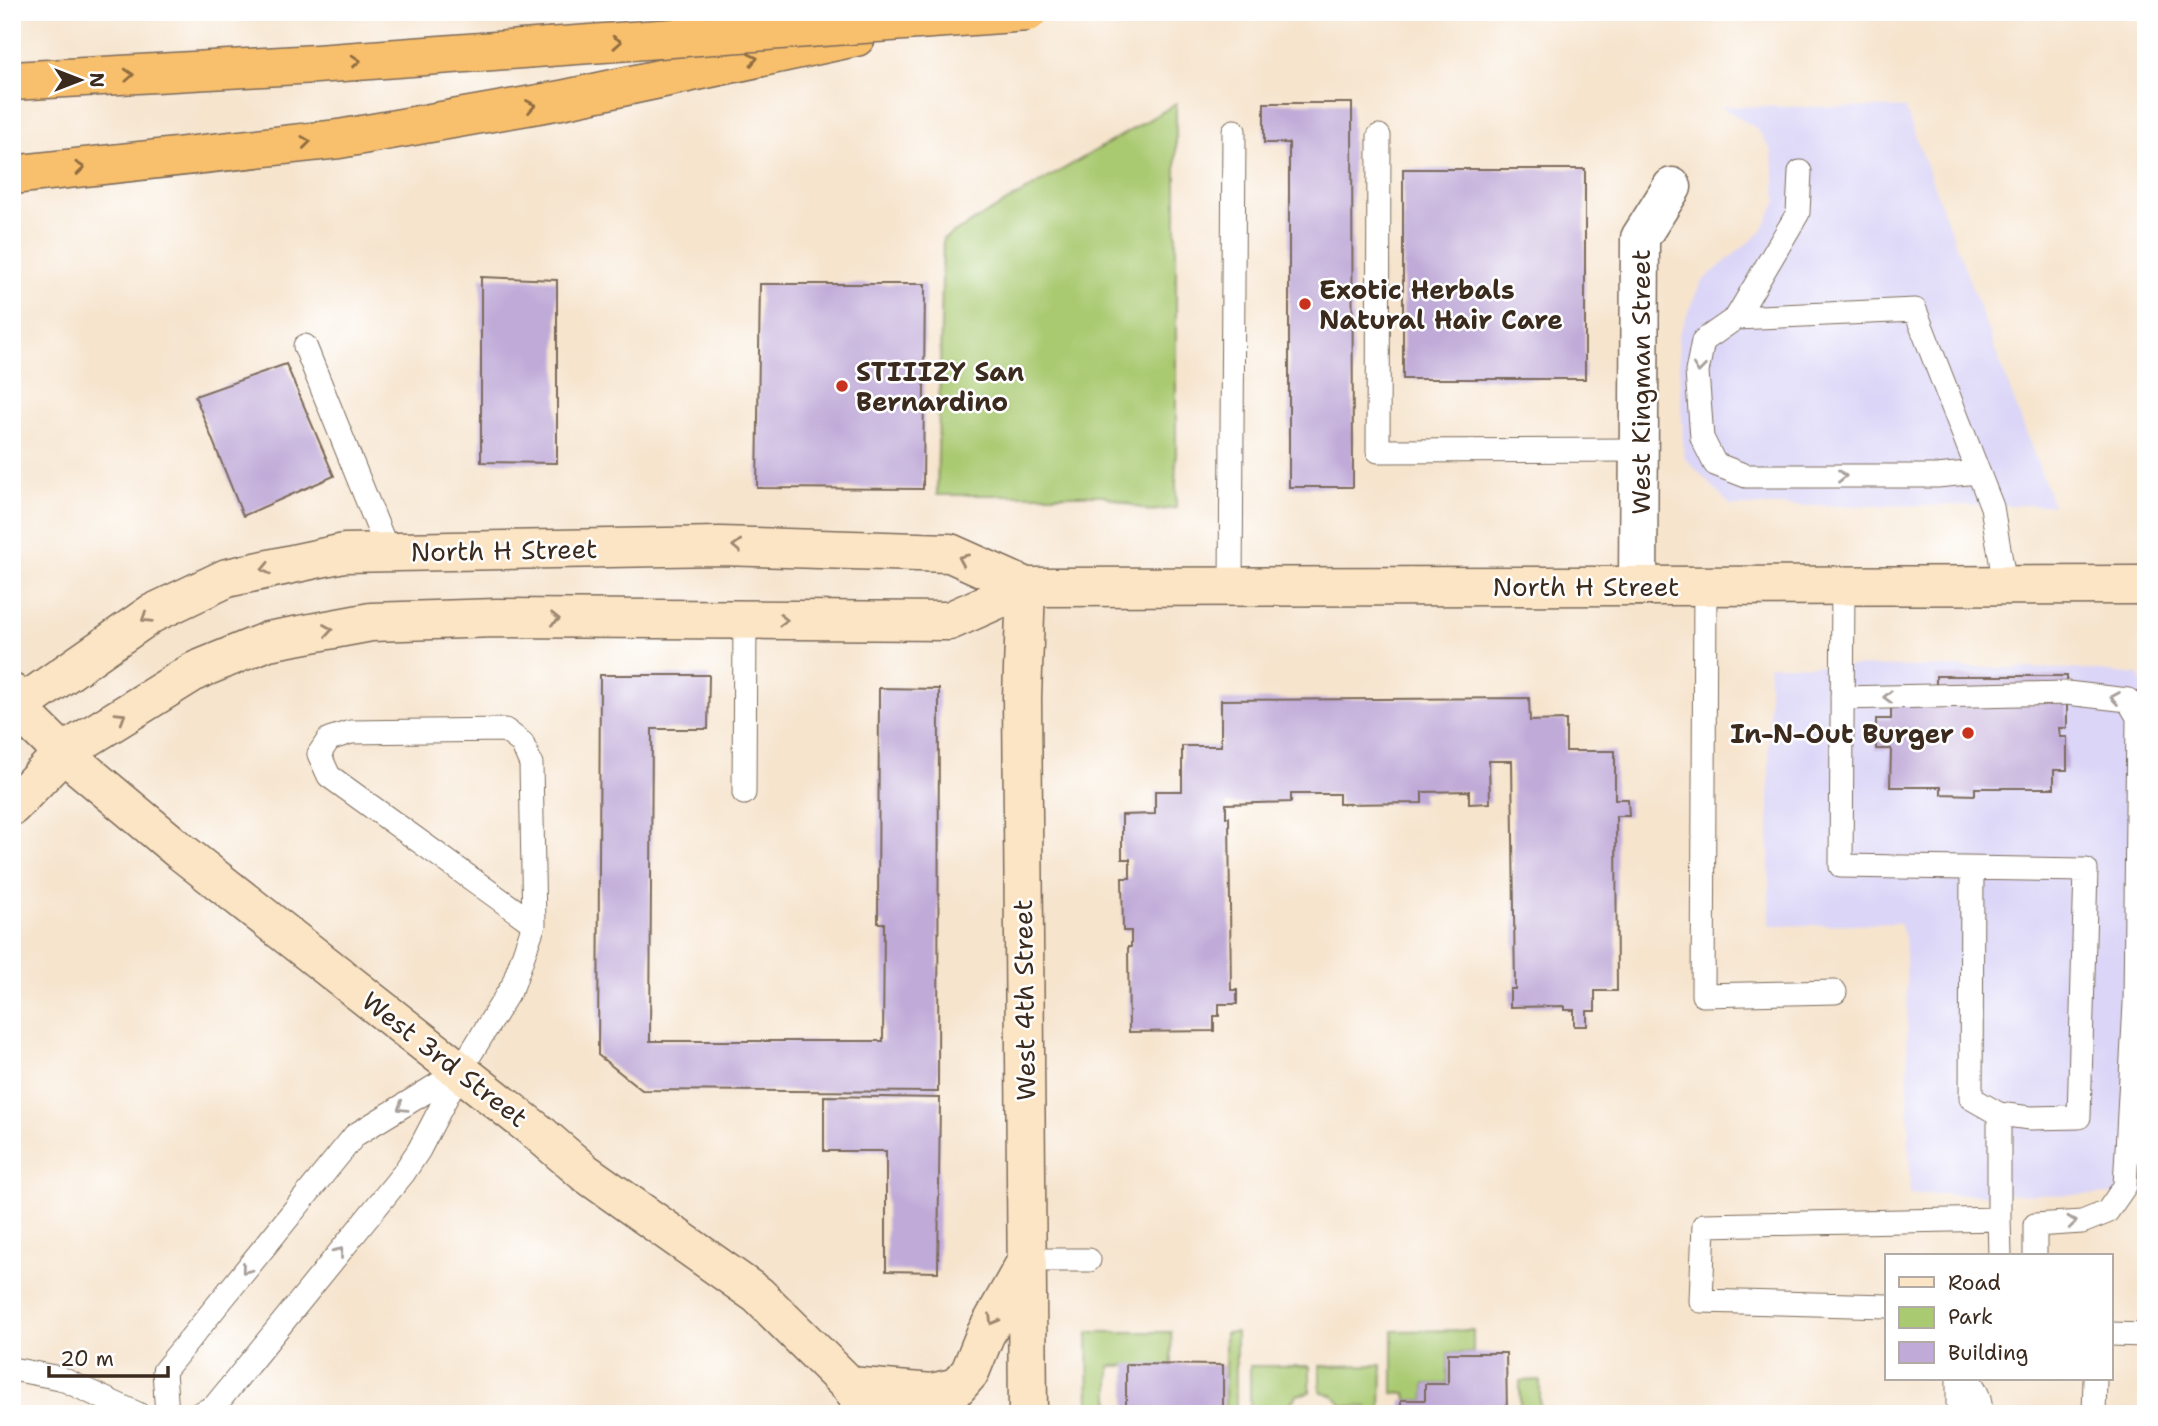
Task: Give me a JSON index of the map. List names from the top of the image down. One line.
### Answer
{"streets":{"main road":["North H Street","West 4th Street","West 3rd Street"],"street":["West Kingman Street"]},"crossings":[["West Kingman Street","North H Street"],["North H Street","West 4th Street"],["North H Street","West 3rd Street"]],"places":["Exotic Herbals Natural Hair Care","STIIIZY San Bernardino","In-N-Out Burger"],"legend":["Road","Park","Building"],"scale_bar":"20 m","north":"right"}
